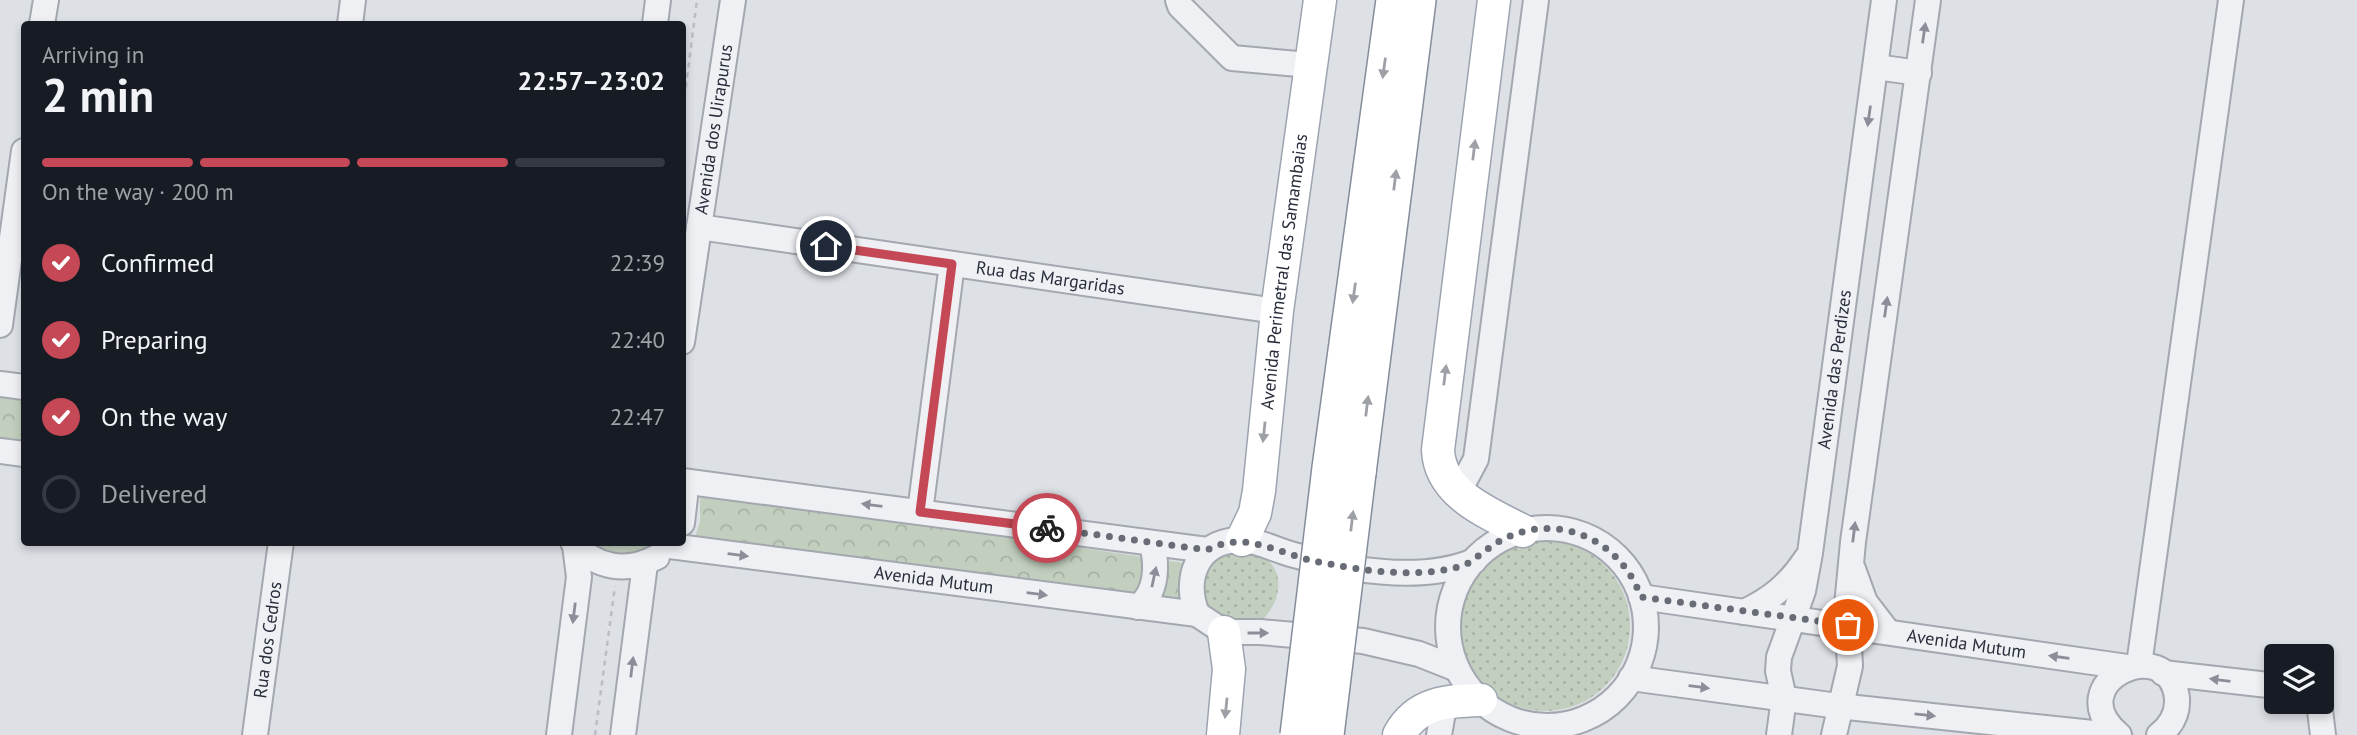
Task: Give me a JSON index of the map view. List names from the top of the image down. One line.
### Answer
{"streets":{"main road":["Avenida Perimetral das Samambaias"],"street":["Avenida dos Uirapurus","Rua das Margaridas","Avenida das Perdizes","Avenida Mutum","Rua dos Cedros"]},"crossings":[["Avenida dos Uirapurus","Rua das Margaridas"],["Avenida Perimetral das Samambaias","Rua das Margaridas"],["Avenida das Perdizes","Avenida Mutum"]],"page":{"heading":["2 min","Arriving in","22:57–23:02"],"bar":"On the way · 200 m","list":[["Confirmed","22:39"],["Preparing","22:40"],["On the way","22:47"],"Delivered"]}}
